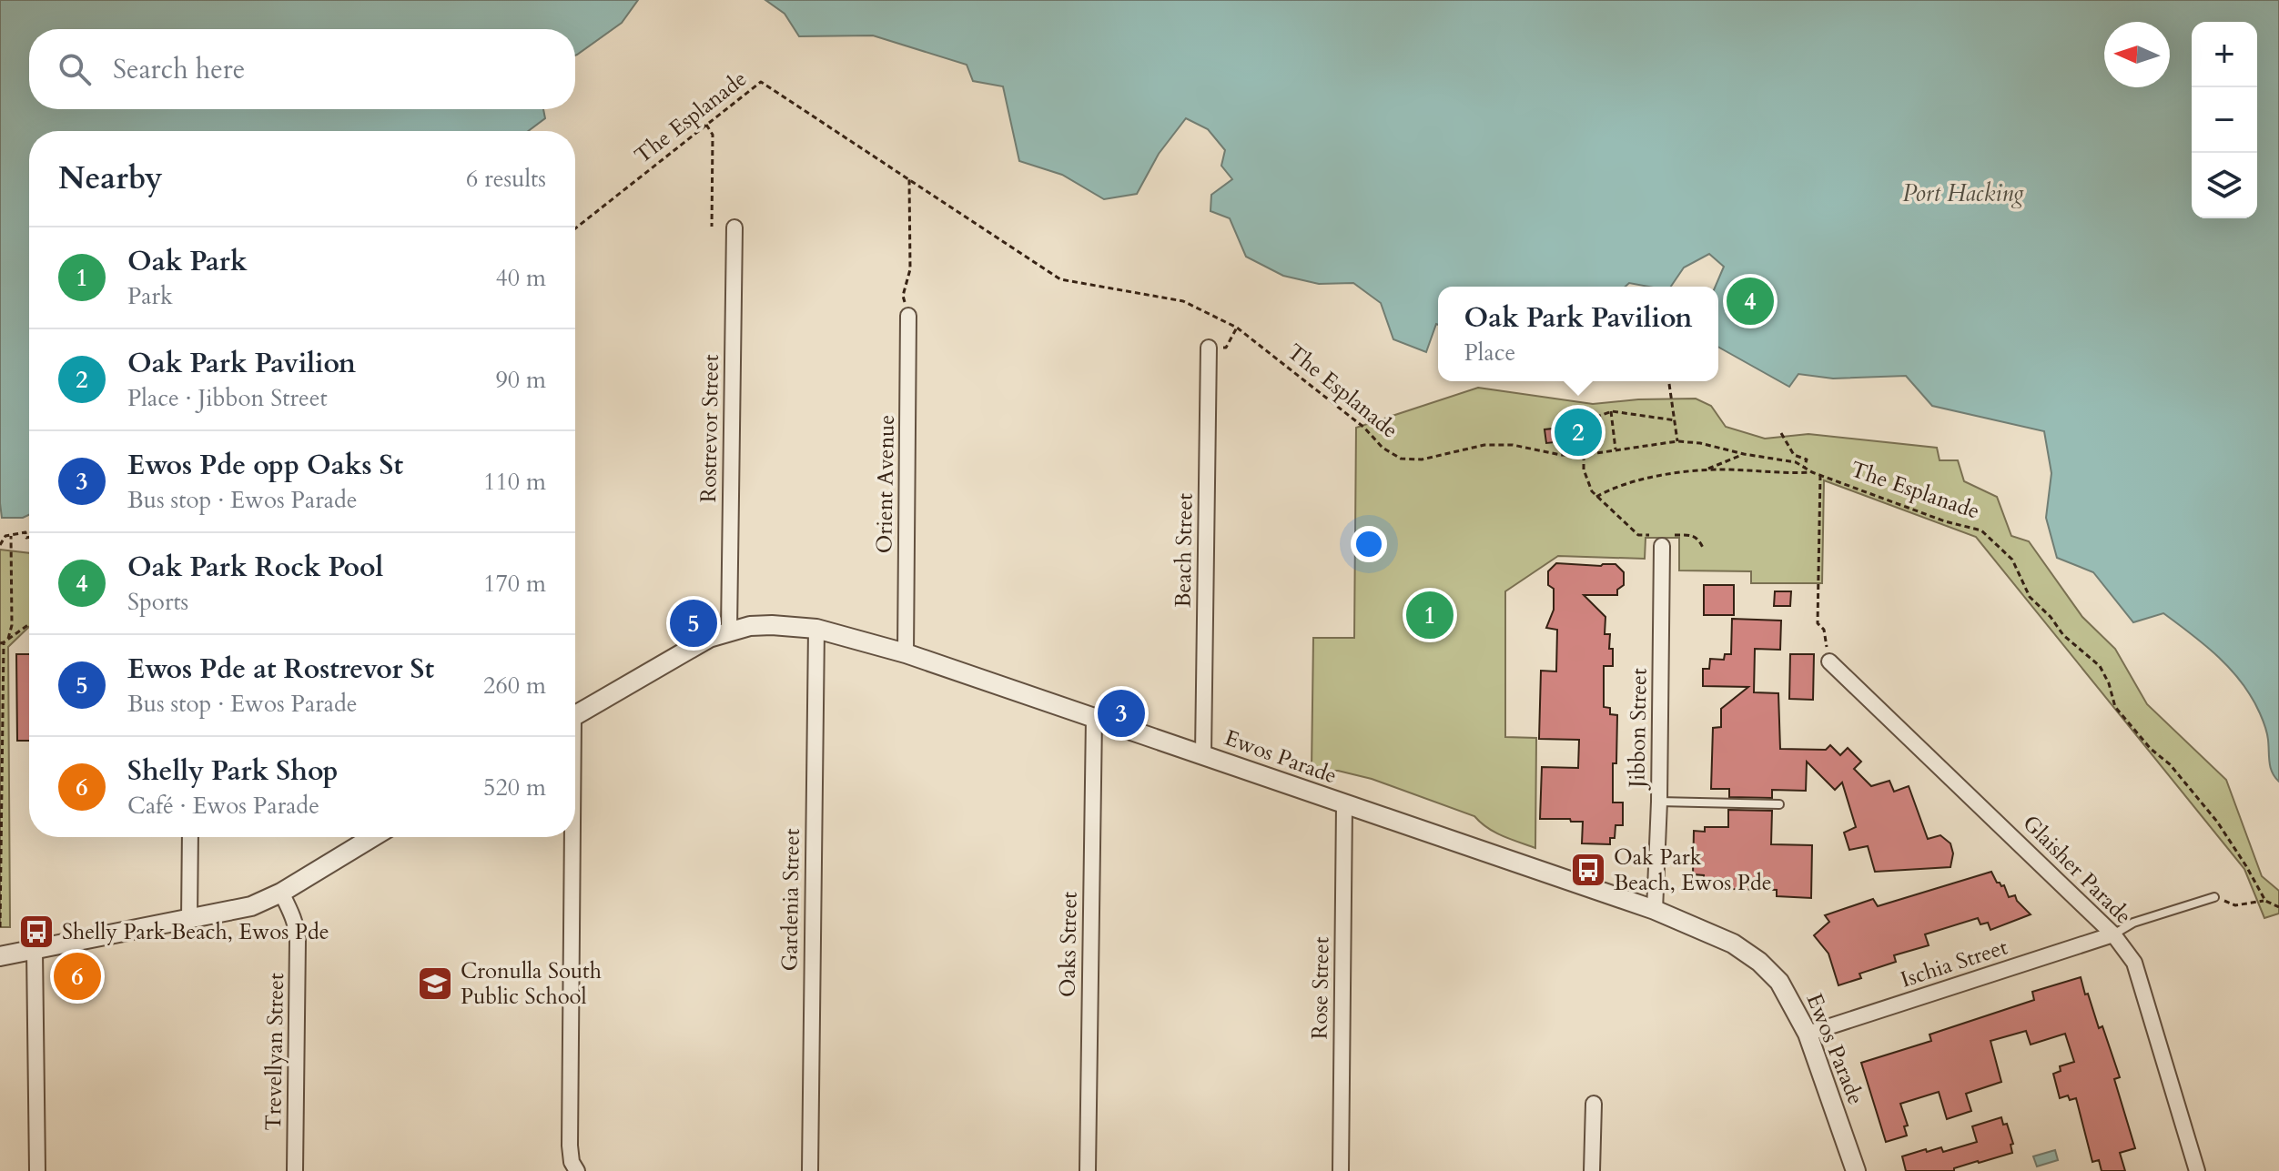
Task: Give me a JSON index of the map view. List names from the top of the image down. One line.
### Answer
{"streets":{"street":["Rostrevor Street","Orient Avenue","Beach Street","Jibbon Street","Ewos Parade","Glaisher Parade","Gardenia Street","Oaks Street","Ischia Street","Rose Street","Trevellyan Street"],"path":["The Esplanade"]},"crossings":[["Rostrevor Street","Ewos Parade"],["Orient Avenue","Ewos Parade"],["Beach Street","Ewos Parade"],["Jibbon Street","Ewos Parade"],["Ewos Parade","Gardenia Street"],["Ewos Parade","Oaks Street"],["Ewos Parade","Ischia Street"],["Ewos Parade","Rose Street"],["Glaisher Parade","Ischia Street"]],"water":["Port Hacking"],"places":{"bus stop":["Oak Park Beach, Ewos Pde","Shelly Park Beach, Ewos Pde"],"school or university":["Cronulla South Public School"]},"north":"left","page":{"map_buttons":["+","−"],"search":"Search here","heading":["Nearby","6 results"],"list":[{"mark":"1","name":"Oak Park","note":"Park","value":"40 m"},{"mark":"2","name":"Oak Park Pavilion","note":"Place · Jibbon Street","value":"90 m"},{"mark":"3","name":"Ewos Pde opp Oaks St","note":"Bus stop · Ewos Parade","value":"110 m"},{"mark":"4","name":"Oak Park Rock Pool","note":"Sports","value":"170 m"},{"mark":"5","name":"Ewos Pde at Rostrevor St","note":"Bus stop · Ewos Parade","value":"260 m"},{"mark":"6","name":"Shelly Park Shop","note":"Café · Ewos Parade","value":"520 m"}],"pins":["4","2","1","5","3","6"],"popup":["Oak Park Pavilion","Place"]}}
